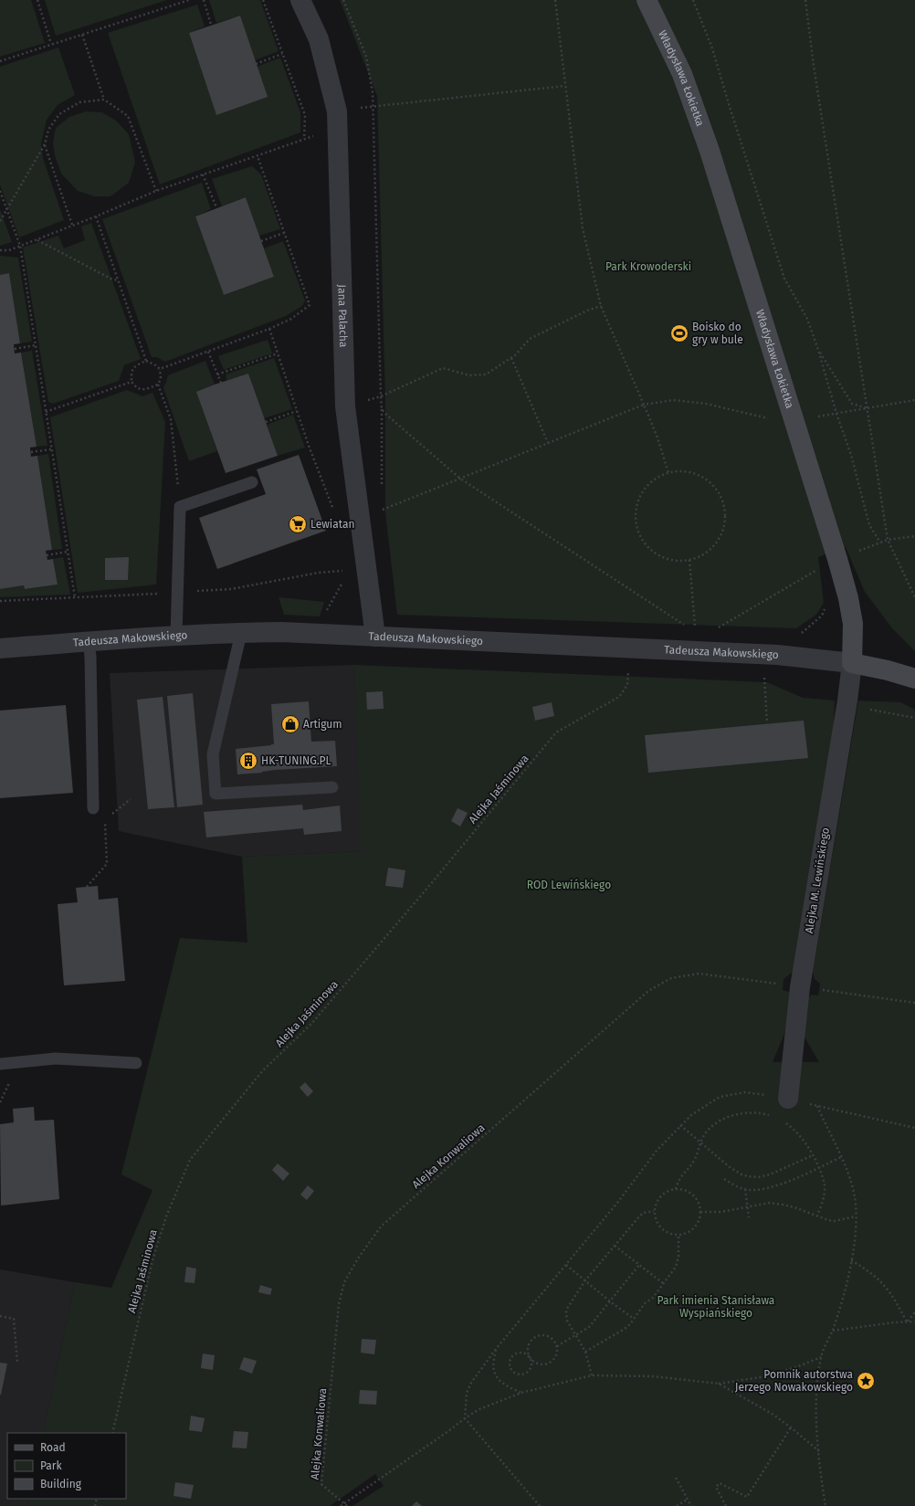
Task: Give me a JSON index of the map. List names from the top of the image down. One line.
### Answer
{"streets":{"street":["Władysława Łokietka","Jana Palacha","Tadeusza Makowskiego","Alejka M. Lewińskiego"],"path":["Alejka Jaśminowa","Alejka Konwaliowa"]},"crossings":[["Władysława Łokietka","Tadeusza Makowskiego"],["Władysława Łokietka","Alejka M. Lewińskiego"],["Jana Palacha","Tadeusza Makowskiego"],["Tadeusza Makowskiego","Alejka M. Lewińskiego"]],"parks":["Park Krowoderski","ROD Lewińskiego","Park imienia Stanisława Wyspiańskiego"],"places":{"sports":["Boisko do gry w bule"],"supermarket":["Lewiatan"],"shop":["Artigum"],"building":["HK-TUNING.PL"],"place":["Pomnik autorstwa Jerzego Nowakowskiego"]},"legend":["Road","Park","Building"]}
